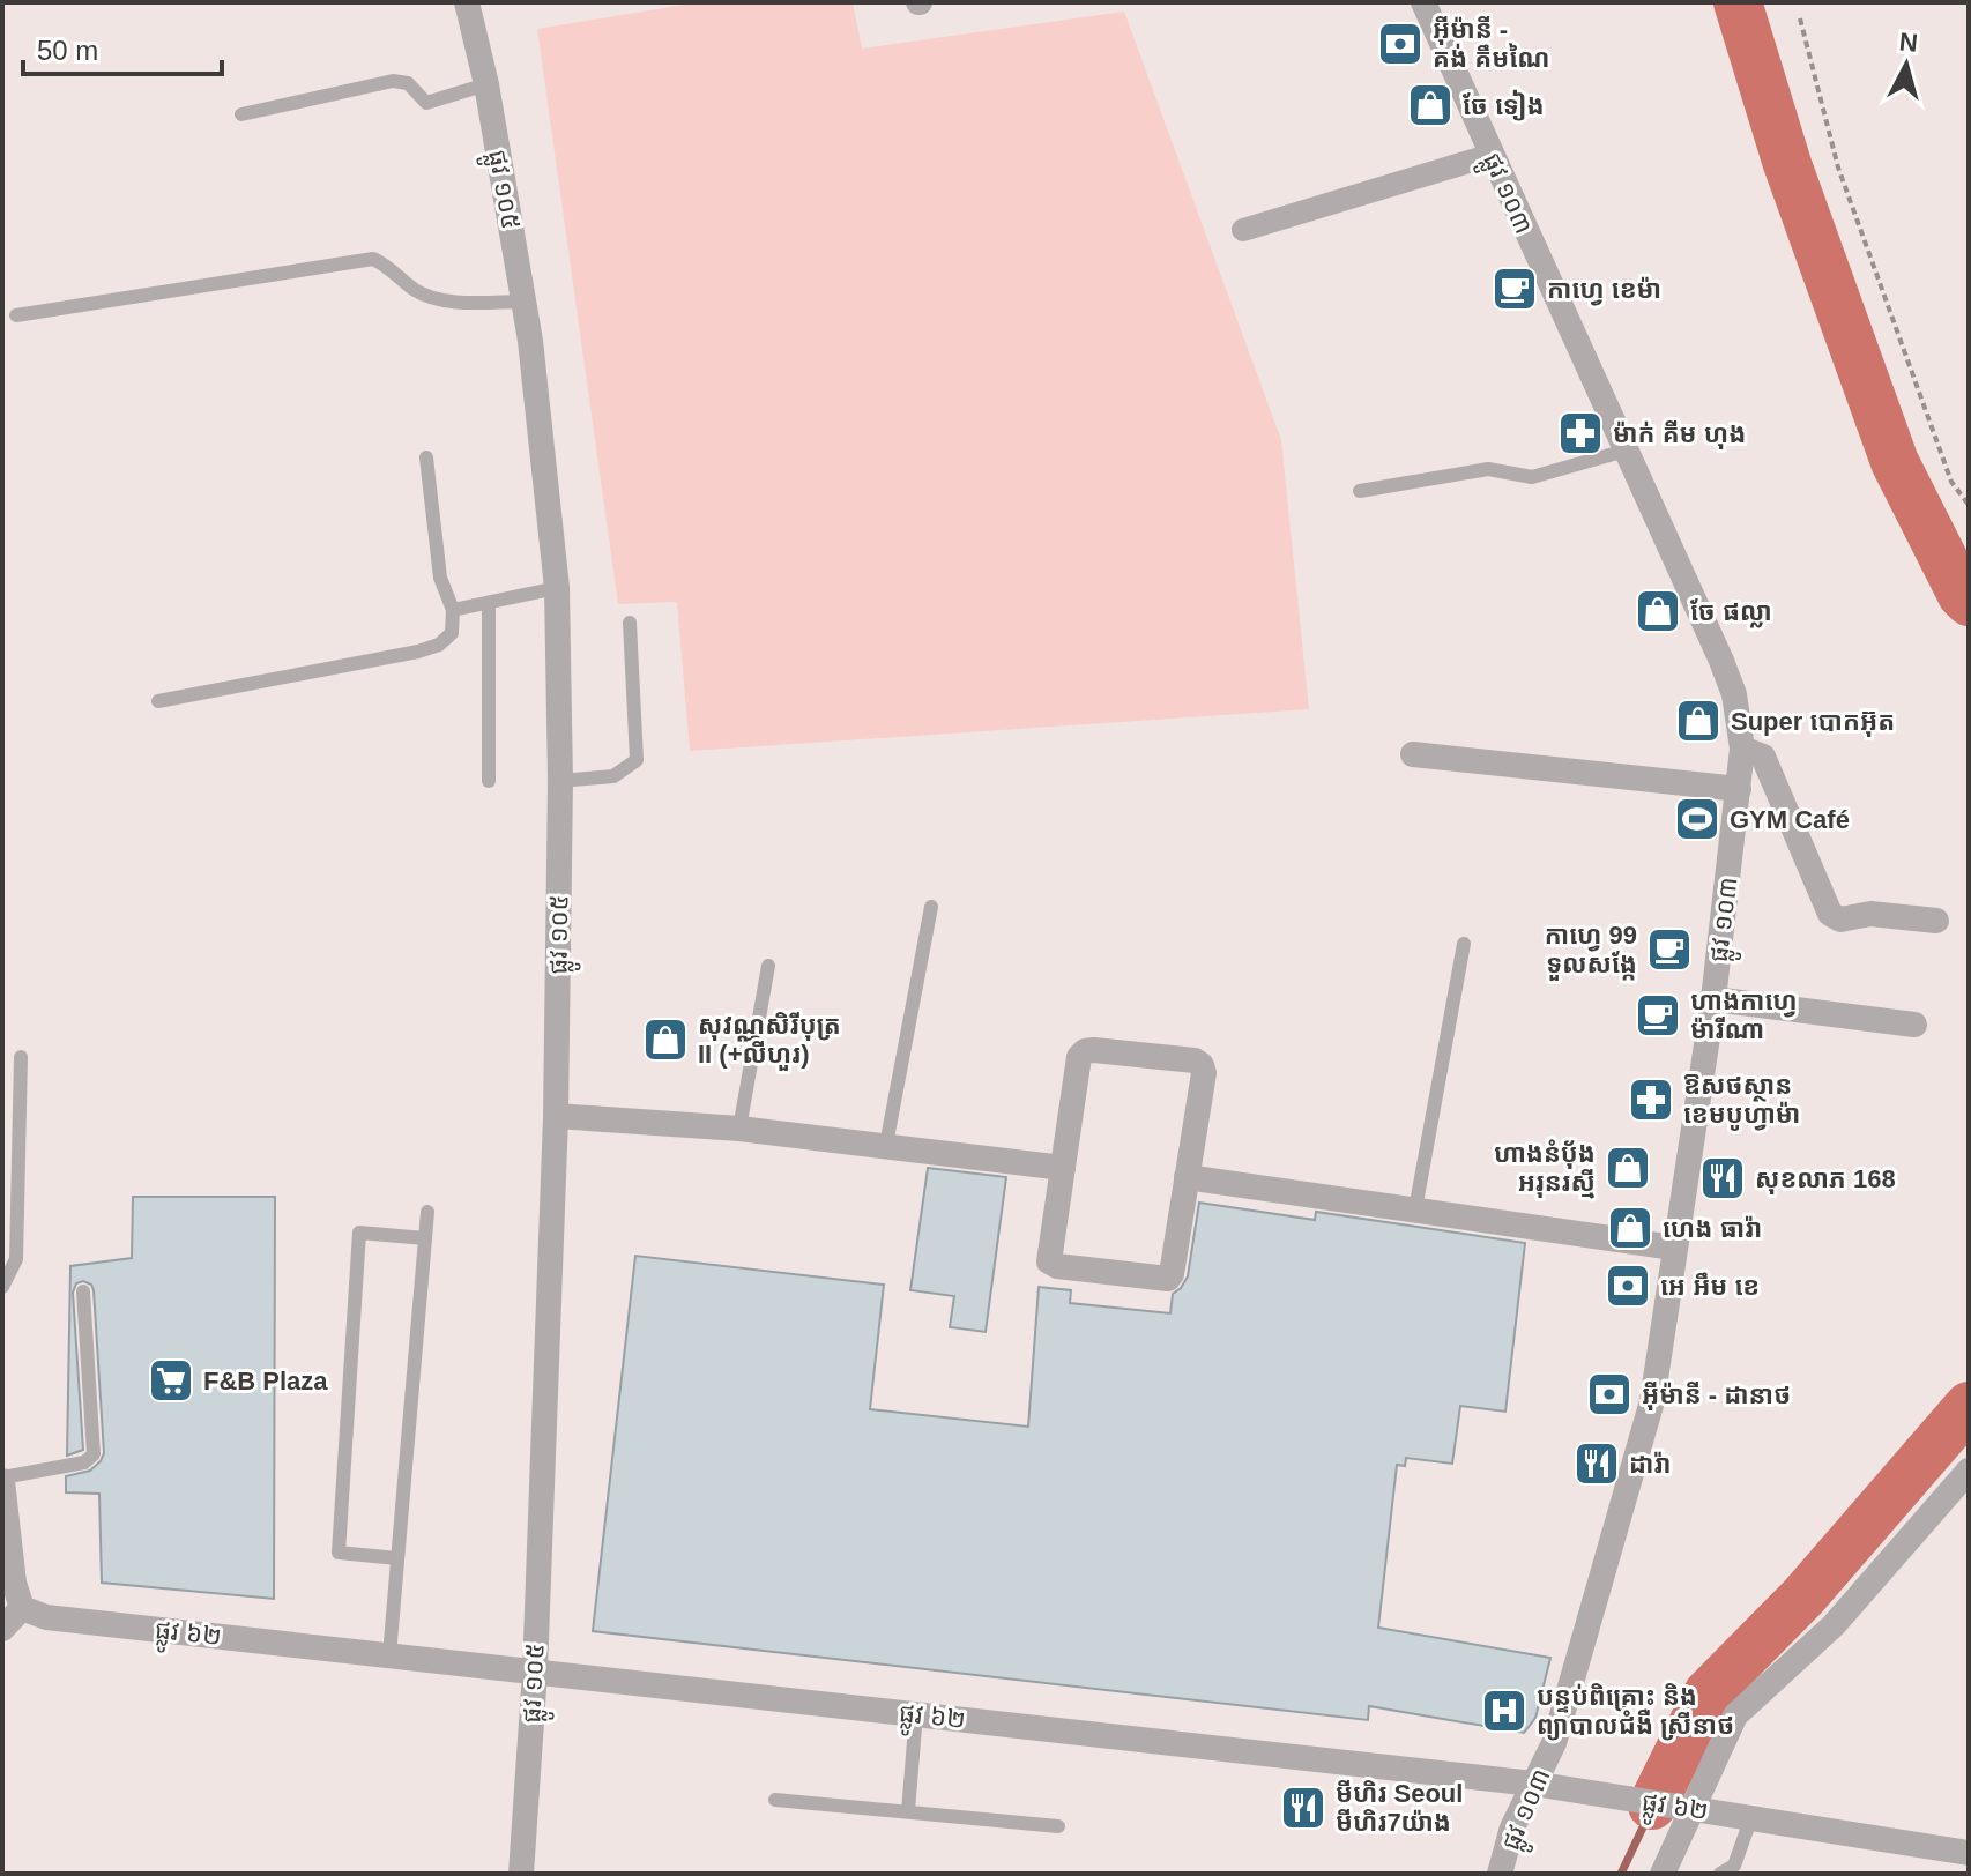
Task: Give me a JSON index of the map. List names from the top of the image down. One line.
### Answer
{"streets":{"street":["ផ្លូវ ១០៥","ផ្លូវ ១០៣","ផ្លូវ ៦២"]},"crossings":[["ផ្លូវ ១០៥","ផ្លូវ ៦២"],["ផ្លូវ ១០៣","ផ្លូវ ៦២"]],"places":{"bank":["អ៊ីម៉ានី - គង់ គឹមណៃ","អេ អឹម ខេ","អ៊ីម៉ានី - ដានាថ"],"shop":["ចែ ទៀង","ចែ ផល្លា","Super បោកអ៊ុត","សុវណ្ណសិរីបុត្រ II (+លីហួរ)","ហាងនំប៉័ង អរុនរស្មី","ហេង ធារ៉ា"],"cafe":["កាហ្វេ ខេម៉ា","កាហ្វេ 99 ទួលសង្កែ","ហាងកាហ្វេ ម៉ារីណា"],"pharmacy":["ម៉ាក់ គីម ហុង","ឱសថស្ថាន ខេមបូហ្វាម៉ា"],"sports":["GYM Café"],"restaurant":["សុខលាភ 168","ដារ៉ា","មីហិរ Seoul មីហិរ7យ៉ាង"],"supermarket":["F&B Plaza"],"hospital":["បន្ទប់ពិគ្រោះ និង ព្យាបាលជំងឺ ស្រីនាថ"]},"scale_bar":"50 m","north":"top"}
